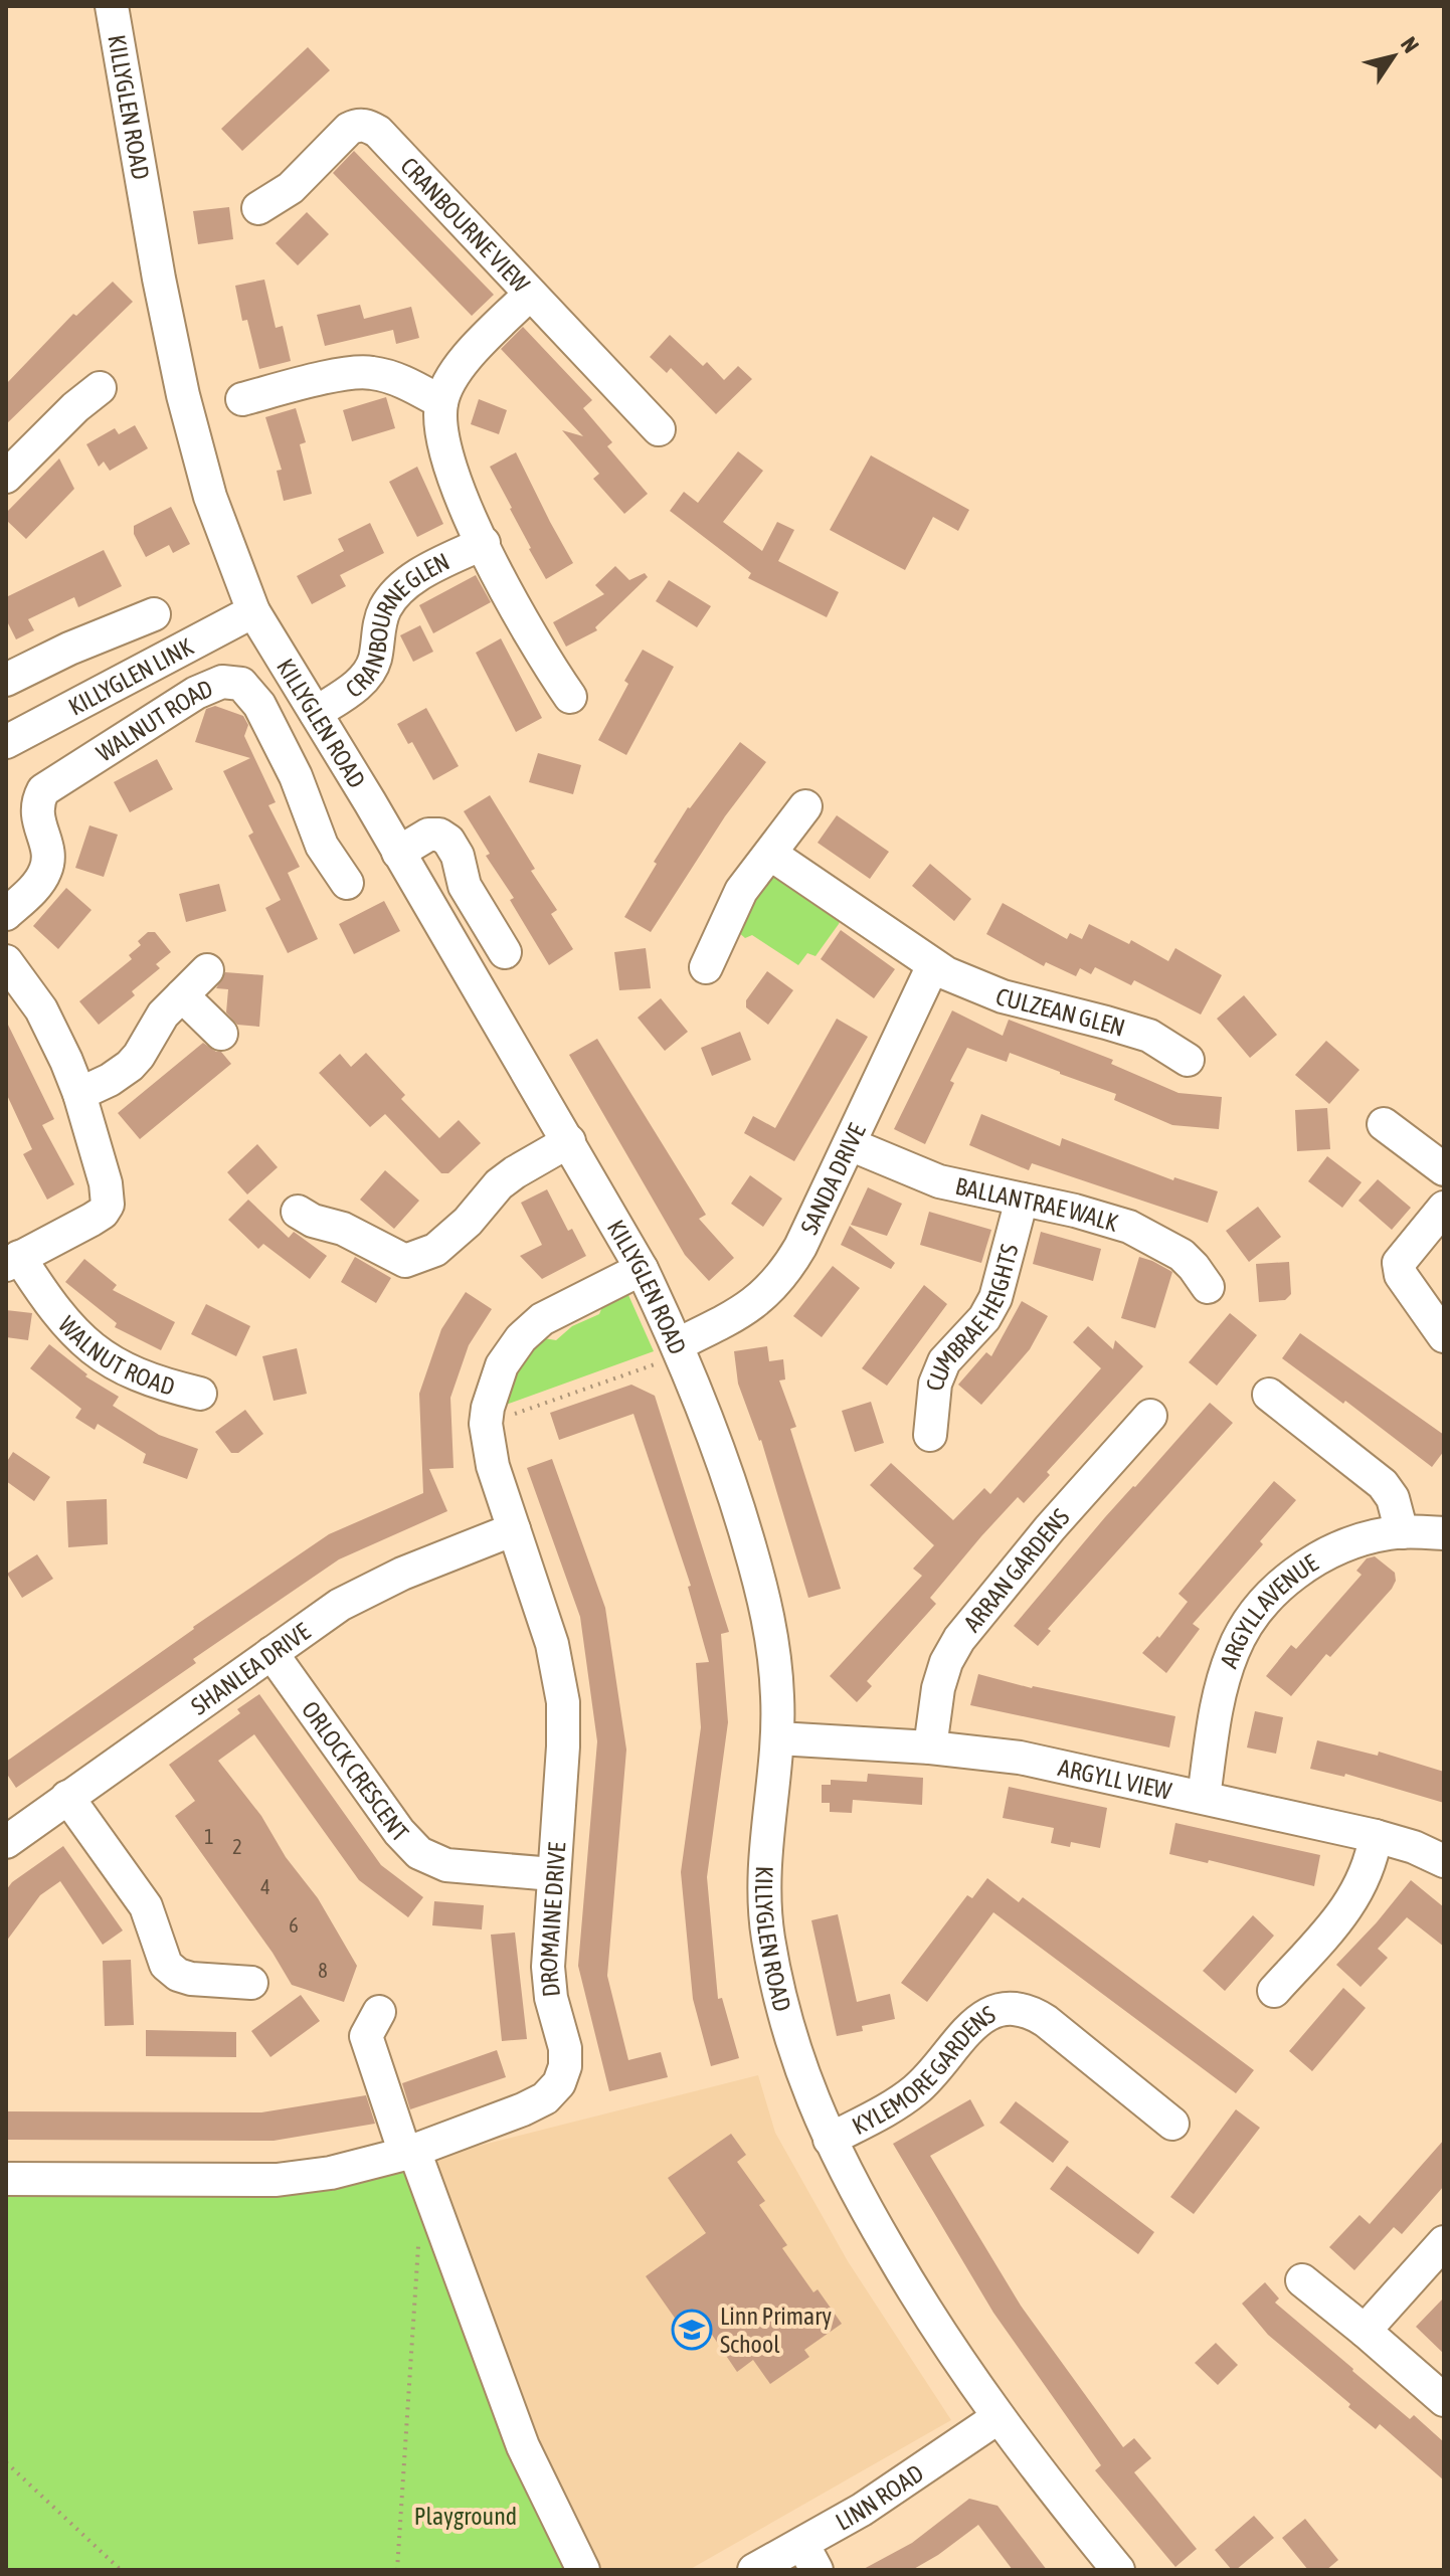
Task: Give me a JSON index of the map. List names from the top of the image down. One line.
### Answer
{"streets":{"street":["KILLYGLEN ROAD","CRANBOURNE VIEW","CRANBOURNE GLEN","KILLYGLEN LINK","WALNUT ROAD","CULZEAN GLEN","SANDA DRIVE","BALLANTRAE WALK","CUMBRAE HEIGHTS","ARRAN GARDENS","ARGYLL AVENUE","SHANLEA DRIVE","ORLOCK CRESCENT","ARGYLL VIEW","DROMAINE DRIVE","KYLEMORE GARDENS","LINN ROAD"]},"crossings":[["KILLYGLEN ROAD","CRANBOURNE GLEN"],["KILLYGLEN ROAD","KILLYGLEN LINK"],["KILLYGLEN ROAD","SANDA DRIVE"],["KILLYGLEN ROAD","ARGYLL VIEW"],["KILLYGLEN ROAD","DROMAINE DRIVE"],["KILLYGLEN ROAD","KYLEMORE GARDENS"],["KILLYGLEN ROAD","LINN ROAD"],["CRANBOURNE VIEW","CRANBOURNE GLEN"],["CULZEAN GLEN","SANDA DRIVE"],["SANDA DRIVE","BALLANTRAE WALK"],["BALLANTRAE WALK","CUMBRAE HEIGHTS"],["ARRAN GARDENS","ARGYLL VIEW"],["ARGYLL AVENUE","ARGYLL VIEW"],["SHANLEA DRIVE","ORLOCK CRESCENT"],["SHANLEA DRIVE","DROMAINE DRIVE"],["ORLOCK CRESCENT","DROMAINE DRIVE"]],"parks":["Playground"],"places":{"school or university":["Linn Primary School"]},"house_numbers":["1","2","4","6","8"],"north":"top right"}
